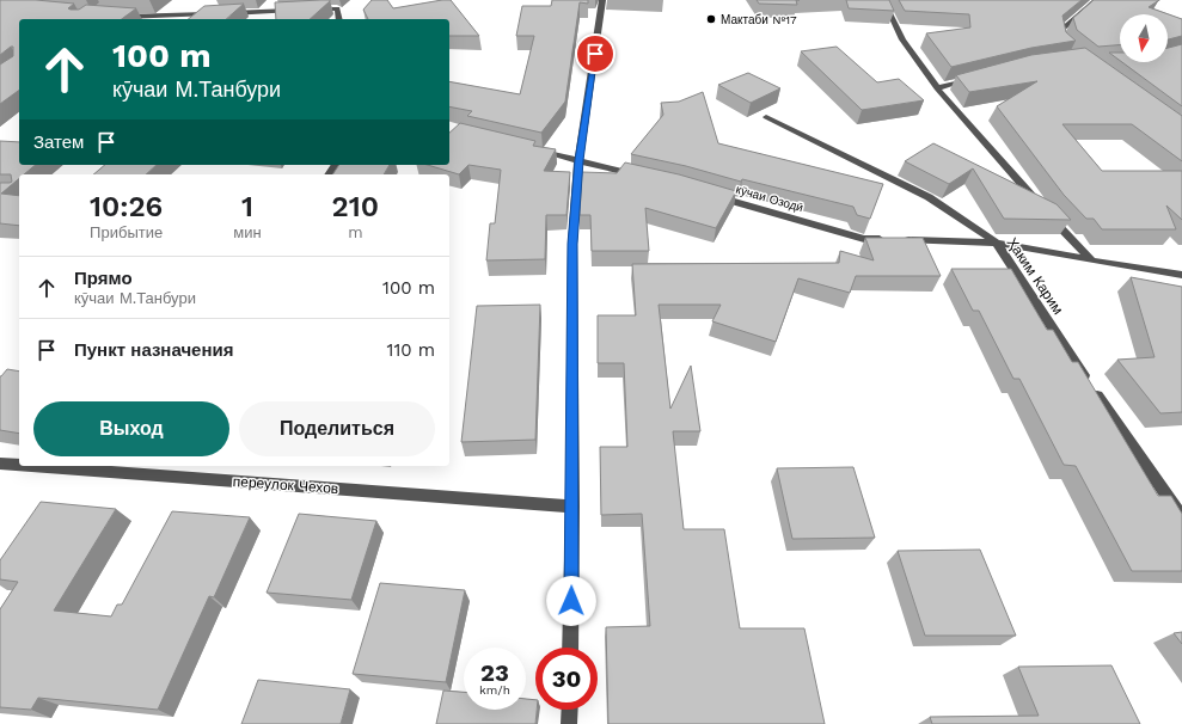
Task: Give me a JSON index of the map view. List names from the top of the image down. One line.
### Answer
{"streets":{"street":["кӯчаи Озодӣ","Ҳаким Карим","переулок Чехов"]},"crossings":[["кӯчаи Озодӣ","Ҳаким Карим"]],"places":["Мактаби №17"],"north":"bottom","page":{"turn":["100 m","кӯчаи М.Танбури"],"then":"Затем","eta":["10:26","Прибытие","1","мин","210","m"],"list":[{"name":"Прямо","note":"кӯчаи М.Танбури","value":"100 m"},{"name":"Пункт назначения","value":"110 m"}],"buttons":["Выход","Поделиться"],"speed":"23 km/h","limit":"30"}}
